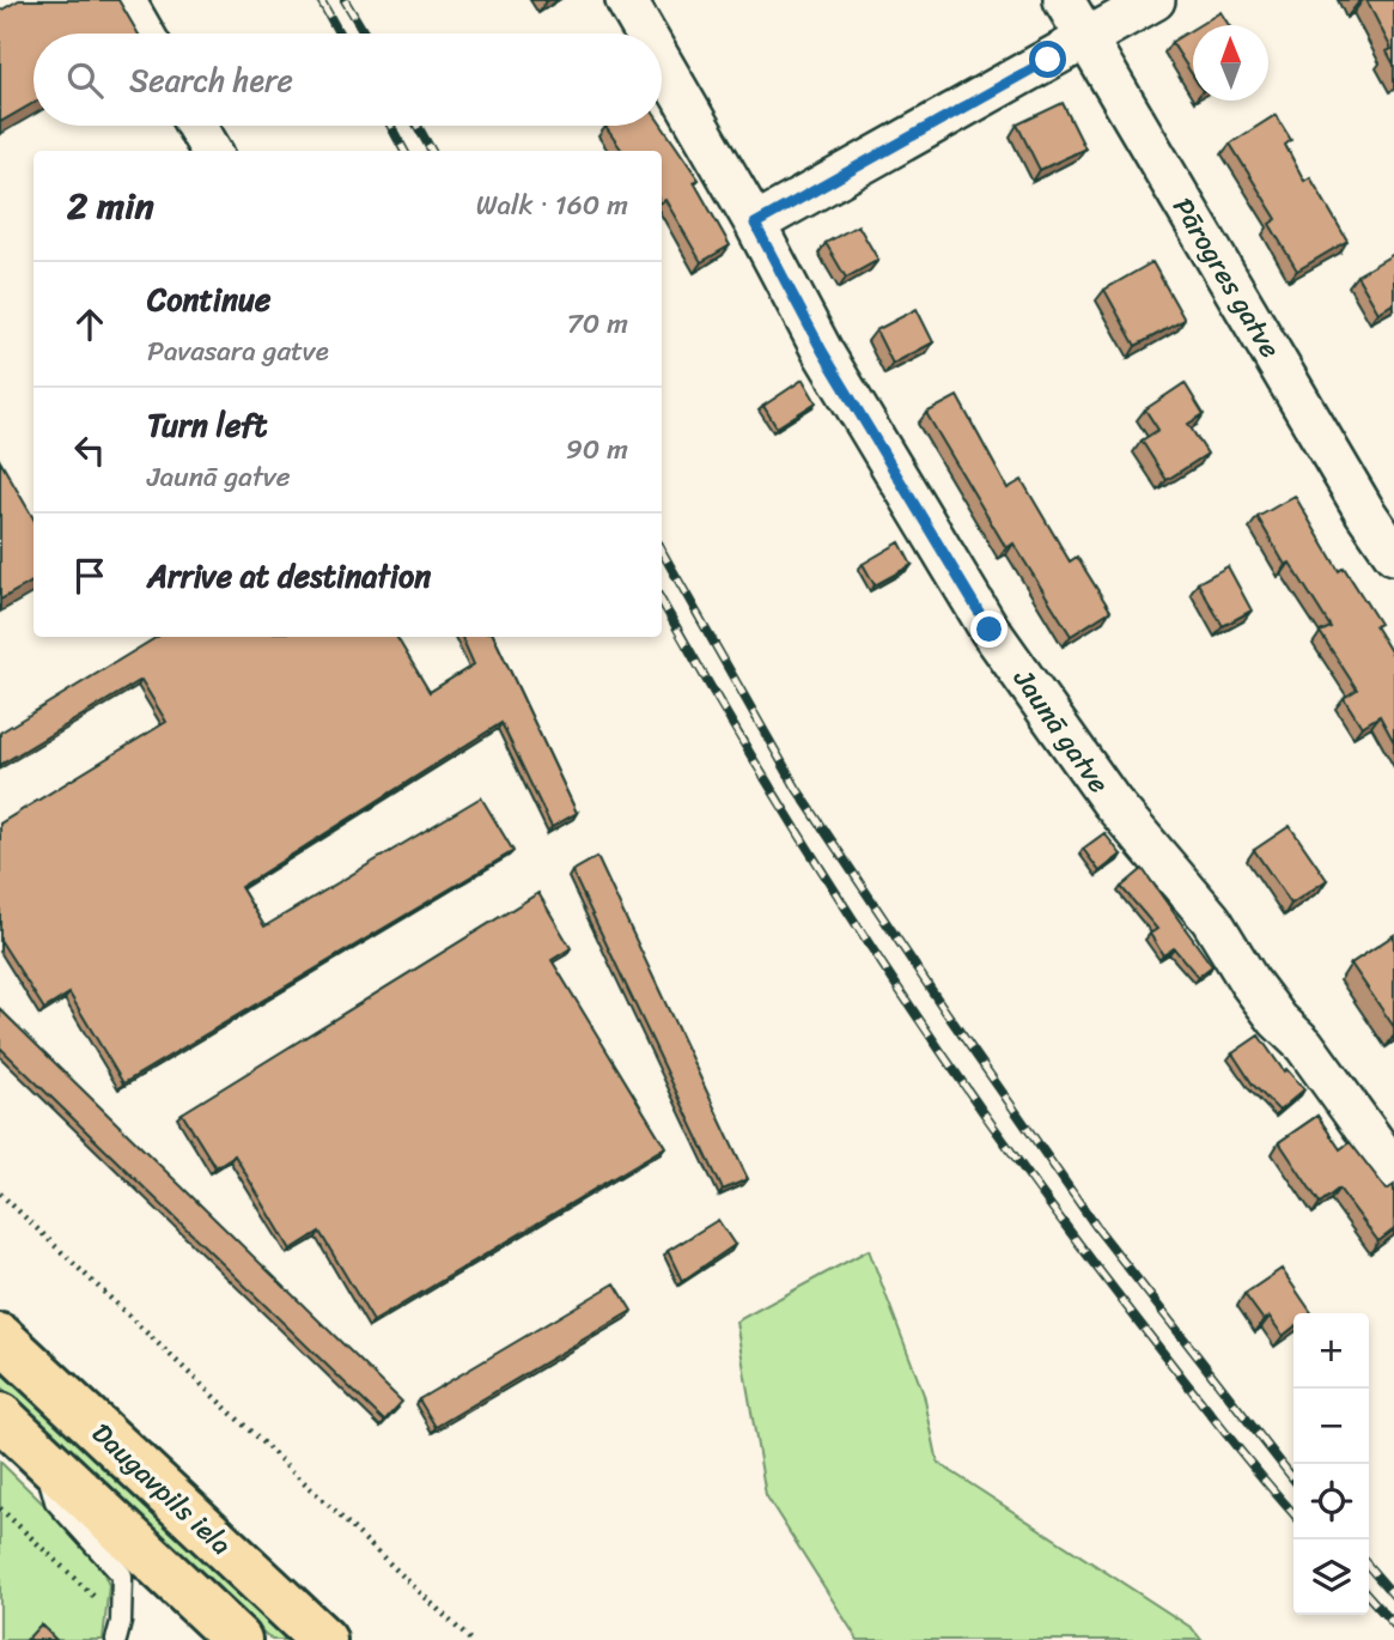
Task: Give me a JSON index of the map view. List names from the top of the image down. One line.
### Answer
{"streets":{"highway":["Daugavpils iela"],"street":["Pārogres gatve","Jaunā gatve"]},"north":"top","page":{"search":"Search here","heading":["2 min","Walk · 160 m"],"list":[["Continue","Pavasara gatve","70 m"],["Turn left","Jaunā gatve","90 m"],"Arrive at destination"],"map_buttons":["+","−"]}}
